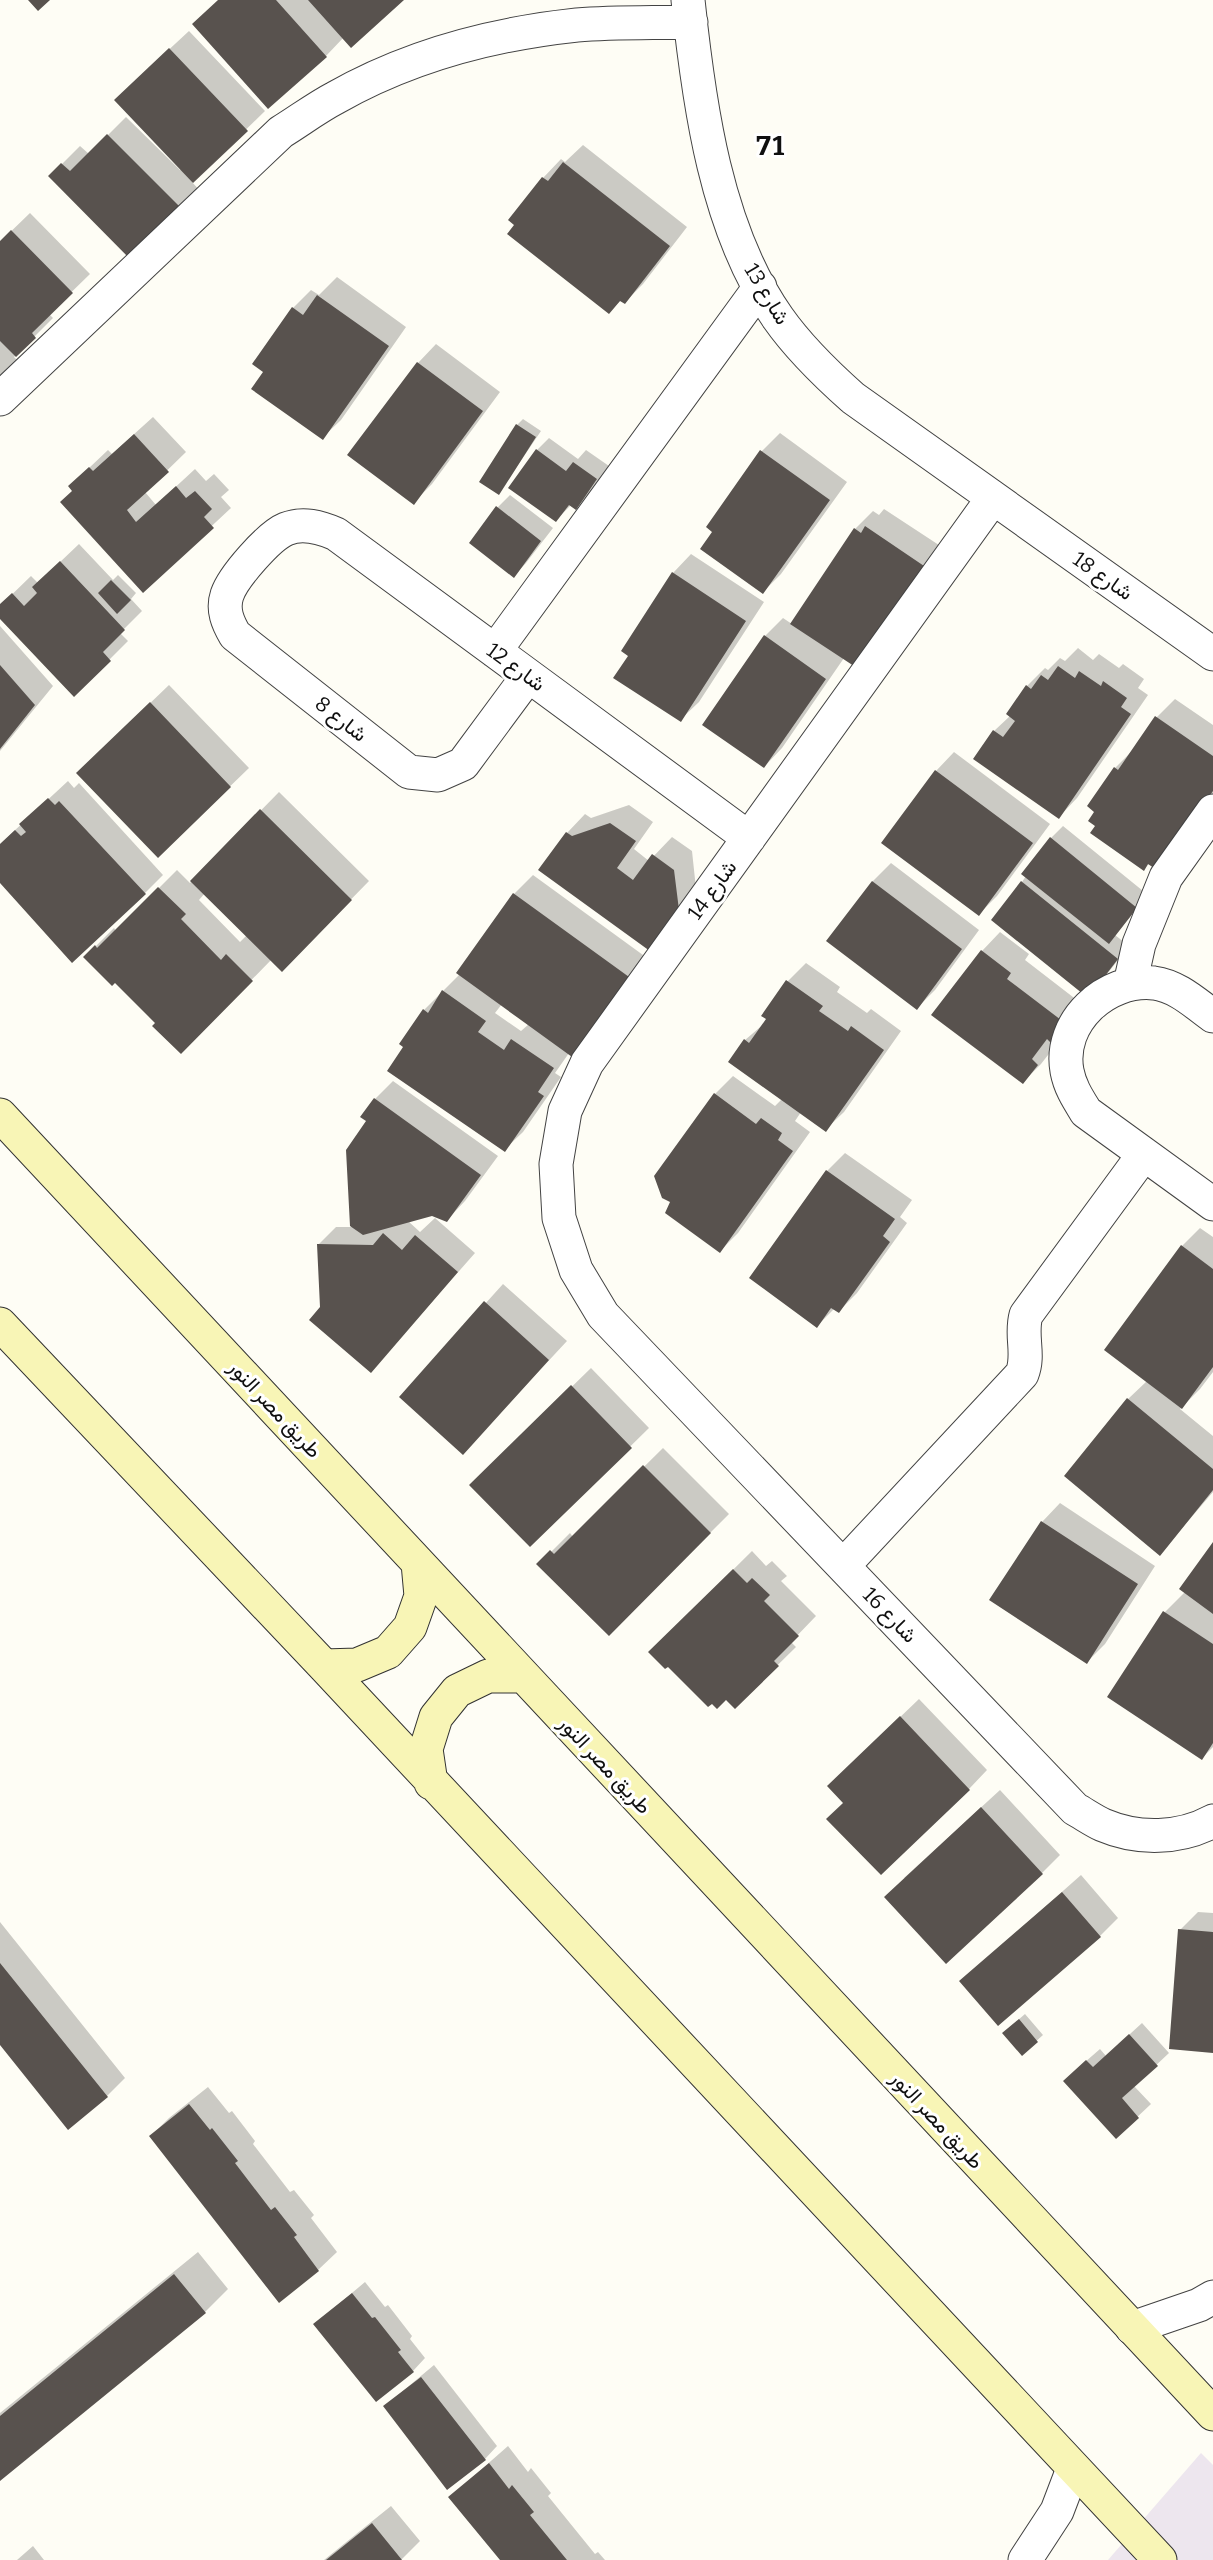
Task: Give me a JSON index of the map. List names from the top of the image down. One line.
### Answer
{"streets":{"street":["شارع 13","شارع 18","شارع 12","شارع 8","شارع 14","طريق مصر النور","شارع 16"]},"crossings":[["شارع 13","شارع 18"],["شارع 13","شارع 14"],["شارع 18","شارع 14"],["شارع 12","شارع 8"],["شارع 12","شارع 14"],["شارع 14","شارع 16"]],"districts":["71"]}
